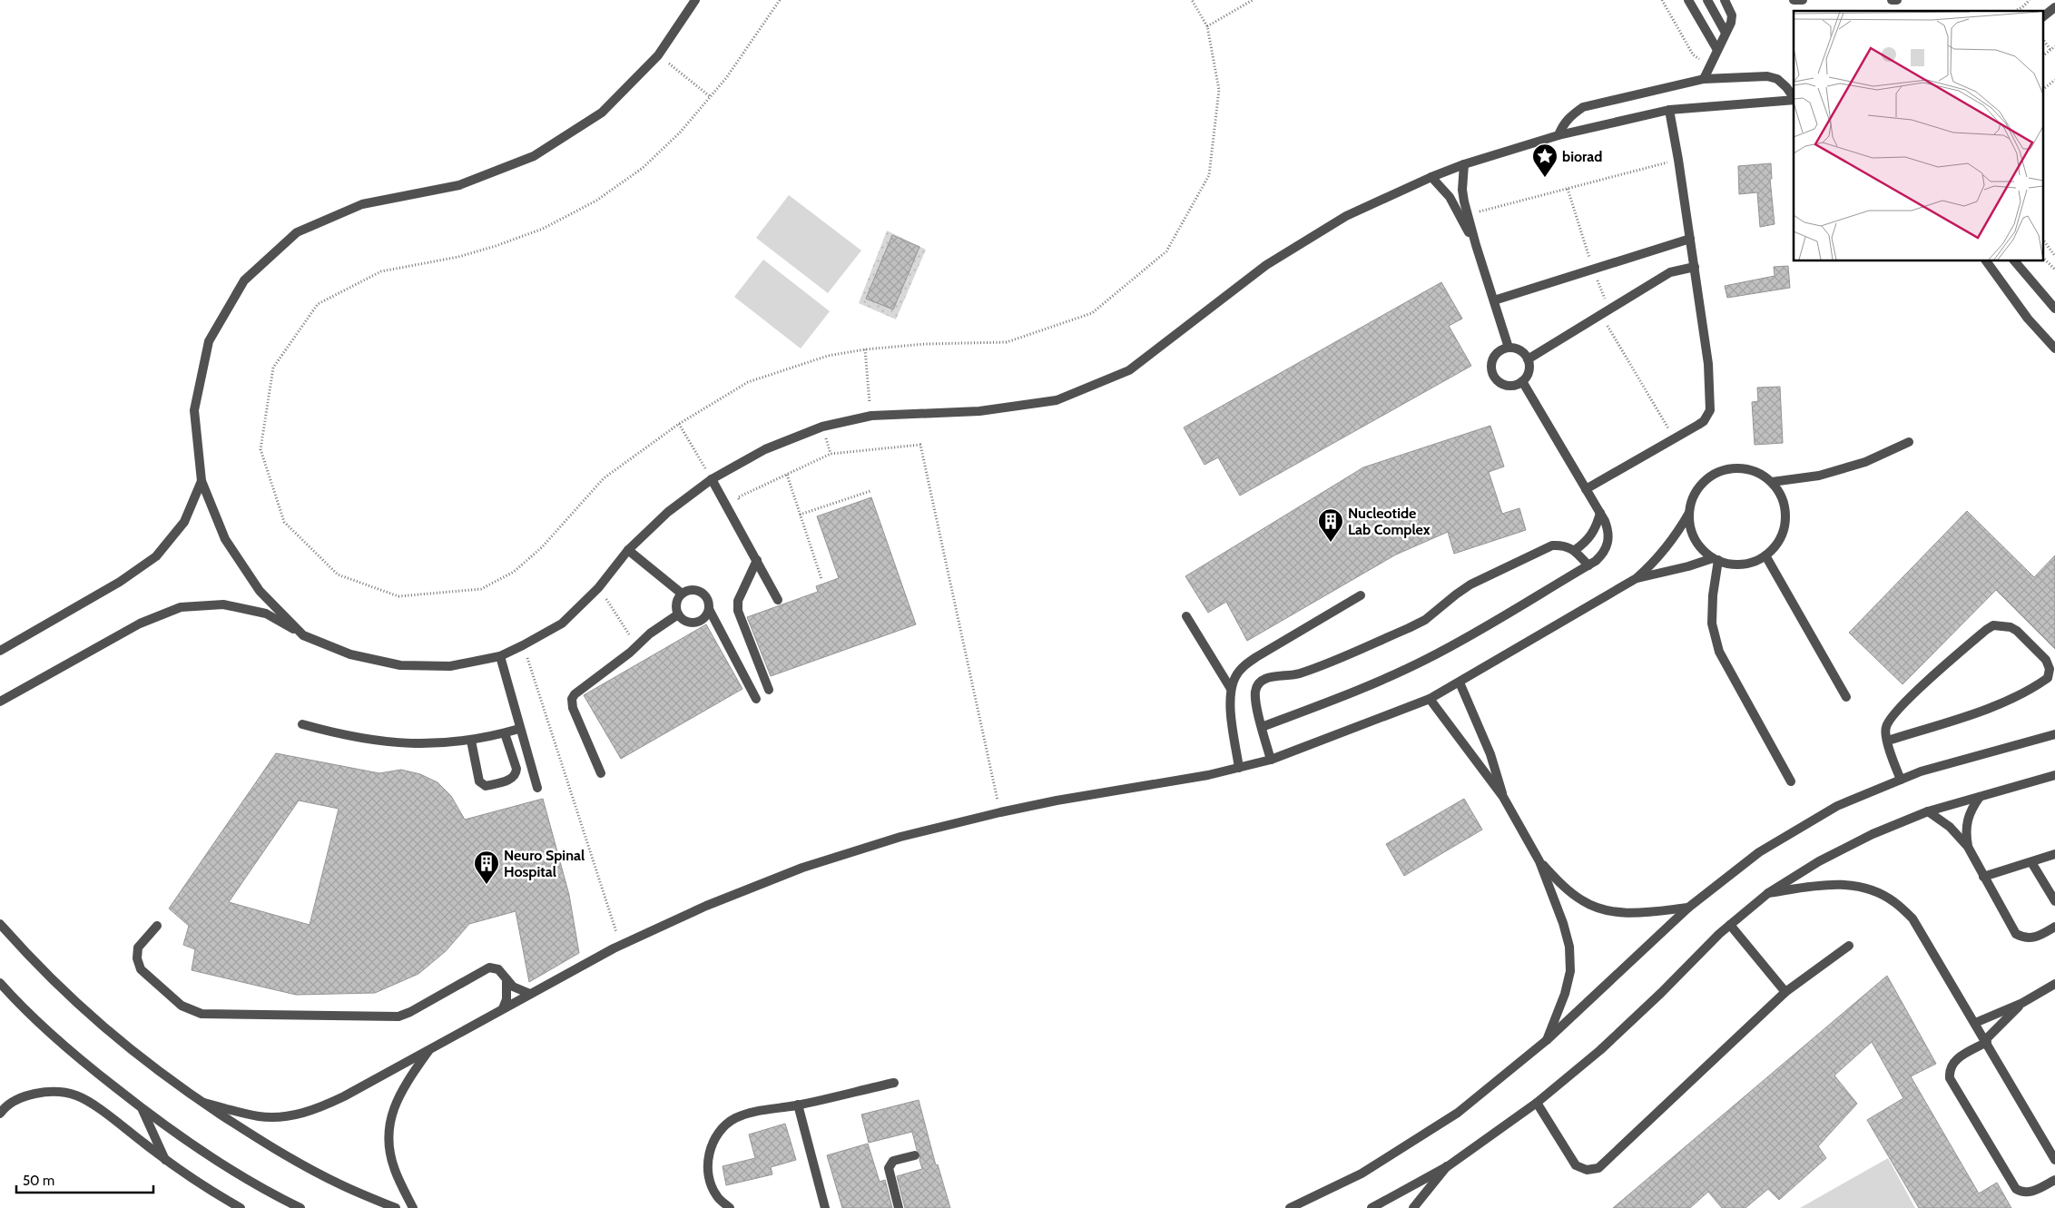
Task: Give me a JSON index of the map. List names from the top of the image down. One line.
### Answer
{"places":{"place":["biorad"],"building":["Nucleotide Lab Complex","Neuro Spinal Hospital"]},"scale_bar":"50 m"}
